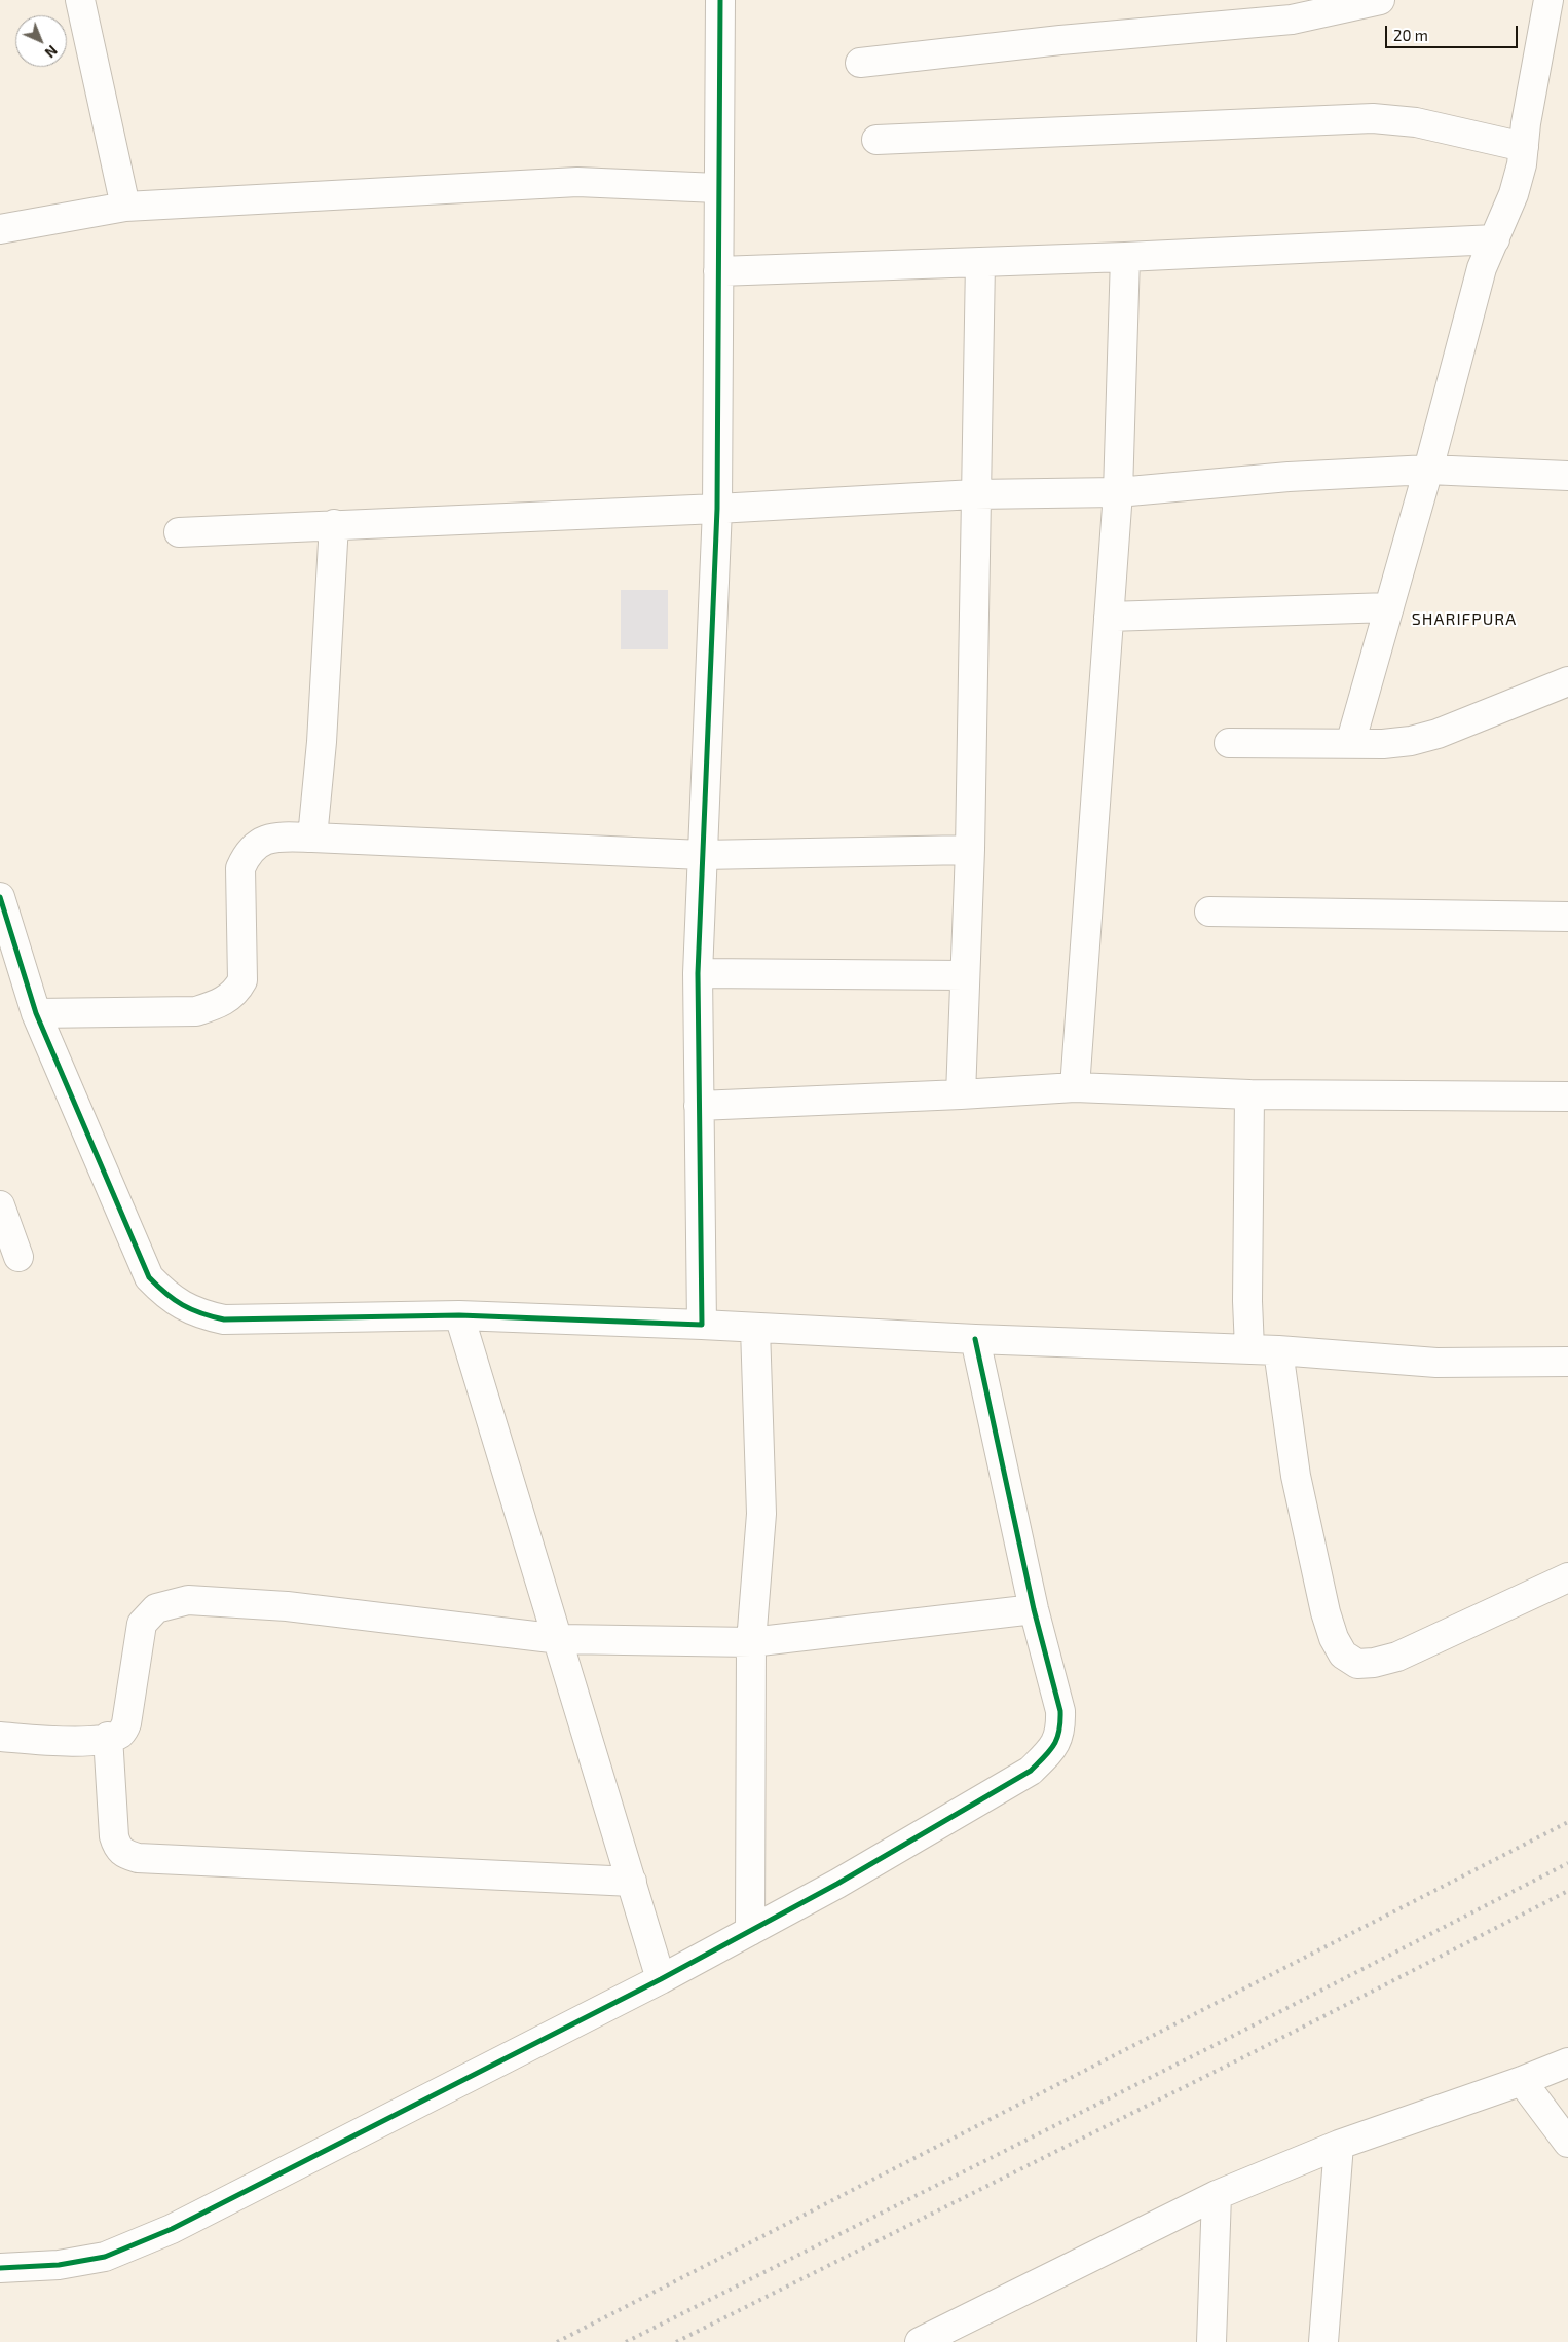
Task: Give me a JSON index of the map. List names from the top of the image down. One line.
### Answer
{"districts":["SHARIFPURA"],"scale_bar":"20 m","north":"bottom right"}
